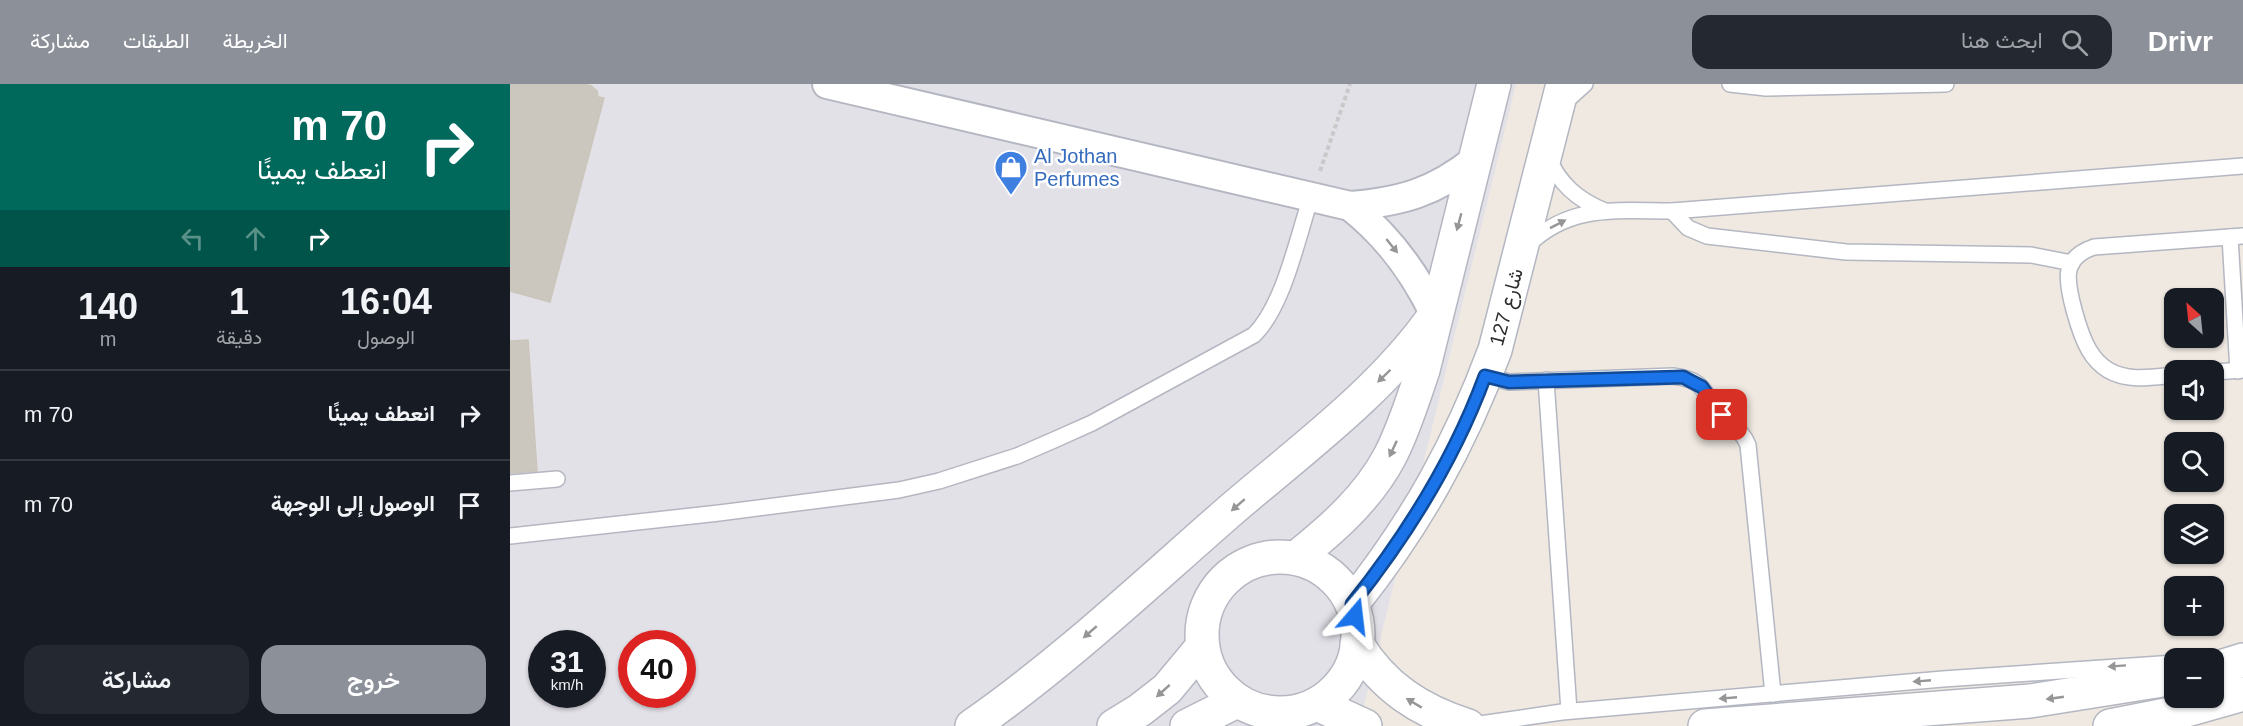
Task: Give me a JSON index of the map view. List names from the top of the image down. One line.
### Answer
{"streets":{"street":["شارع 127"]},"places":{"shop":["Al Jothan Perfumes"]},"north":"top left","page":{"header":"Drivr","search":"ابحث هنا","nav":["الخريطة","الطبقات","مشاركة"],"turn":["70 m","انعطف يمينًا"],"eta":["16:04","الوصول","1","دقيقة","140","m"],"map_buttons":["+","−"],"list":[{"name":"انعطف يمينًا","value":"70 m"},{"name":"الوصول إلى الوجهة","value":"70 m"}],"speed":"31 km/h","limit":"40","buttons":["خروج","مشاركة"]}}
